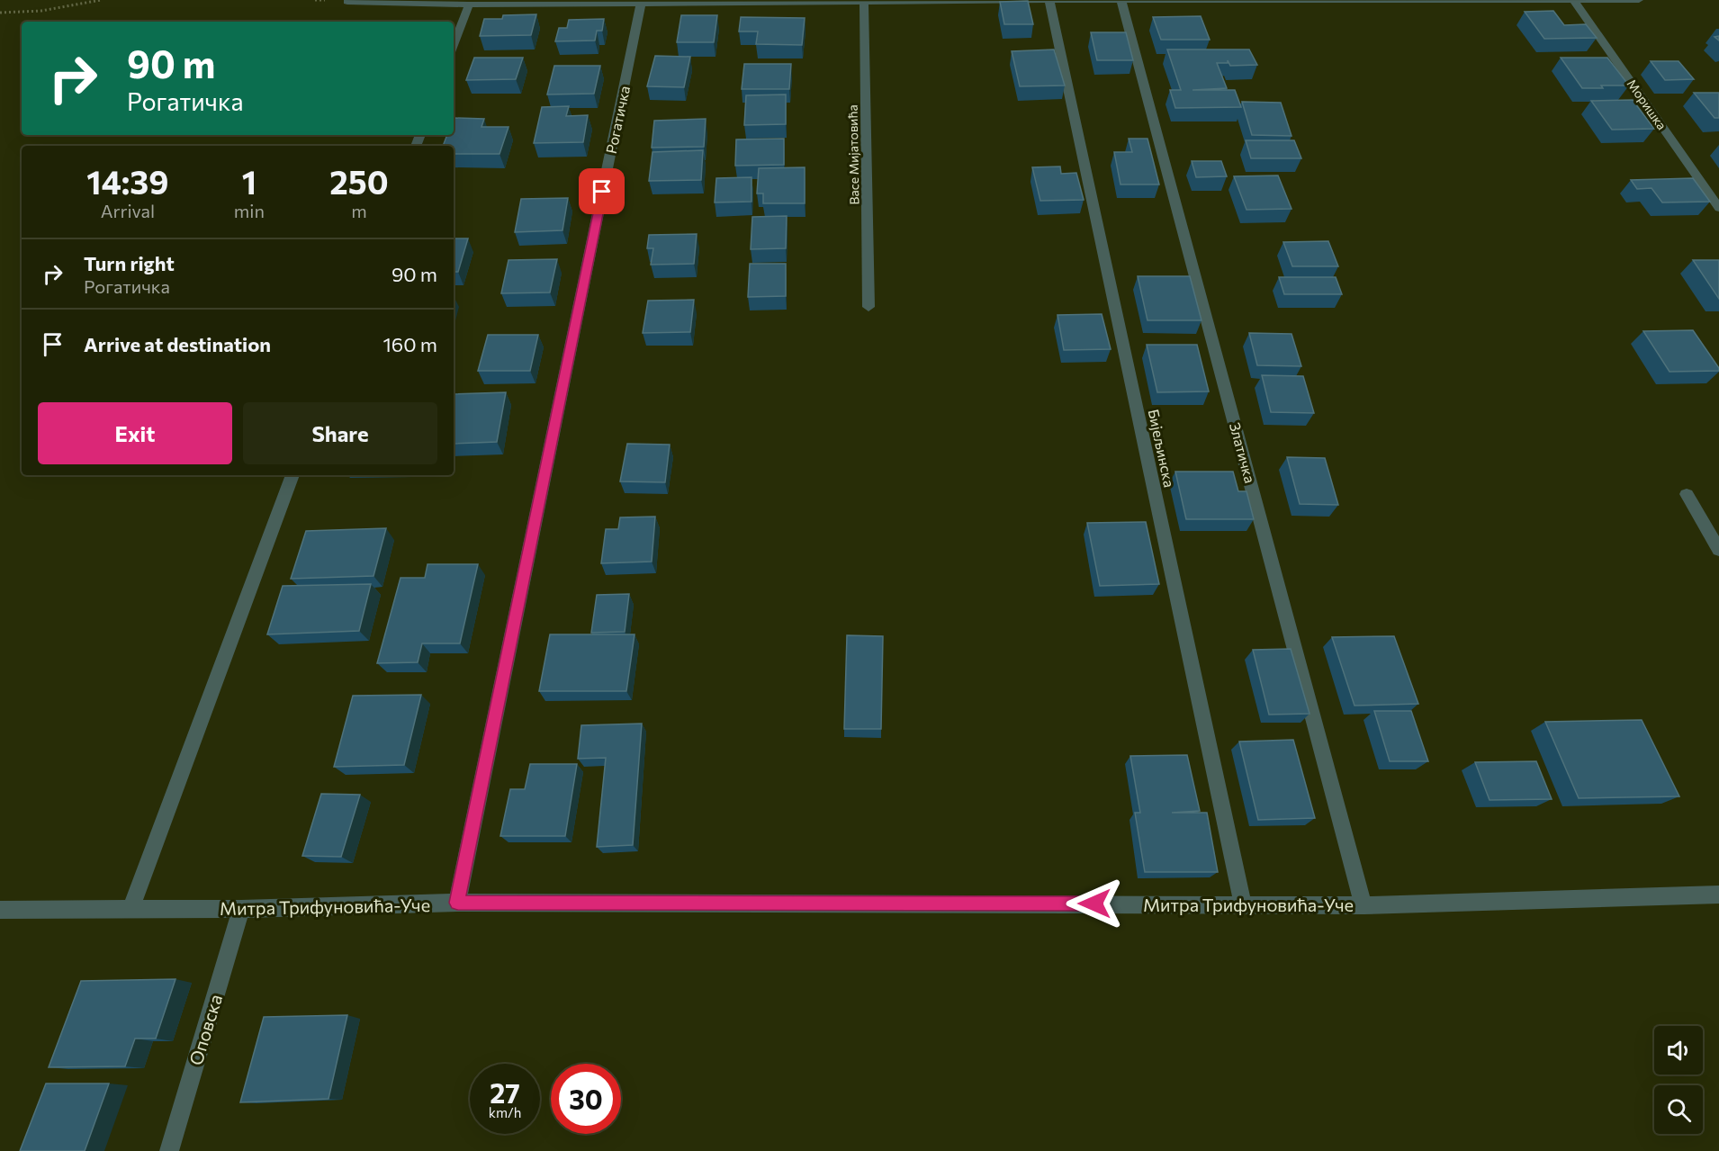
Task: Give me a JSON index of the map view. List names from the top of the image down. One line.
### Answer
{"streets":{"street":["Моришка","Рогатичка","Васе Мијатовића","Бијељинска","Златичка","Митра Трифуновића-Уче","Оповска"]},"crossings":[["Рогатичка","Митра Трифуновића-Уче"],["Бијељинска","Митра Трифуновића-Уче"],["Златичка","Митра Трифуновића-Уче"],["Митра Трифуновића-Уче","Оповска"]],"page":{"turn":["90 m","Рогатичка"],"eta":["14:39","Arrival","1","min","250","m"],"list":[{"name":"Turn right","note":"Рогатичка","value":"90 m"},{"name":"Arrive at destination","value":"160 m"}],"buttons":["Exit","Share"],"speed":"27 km/h","limit":"30"}}
